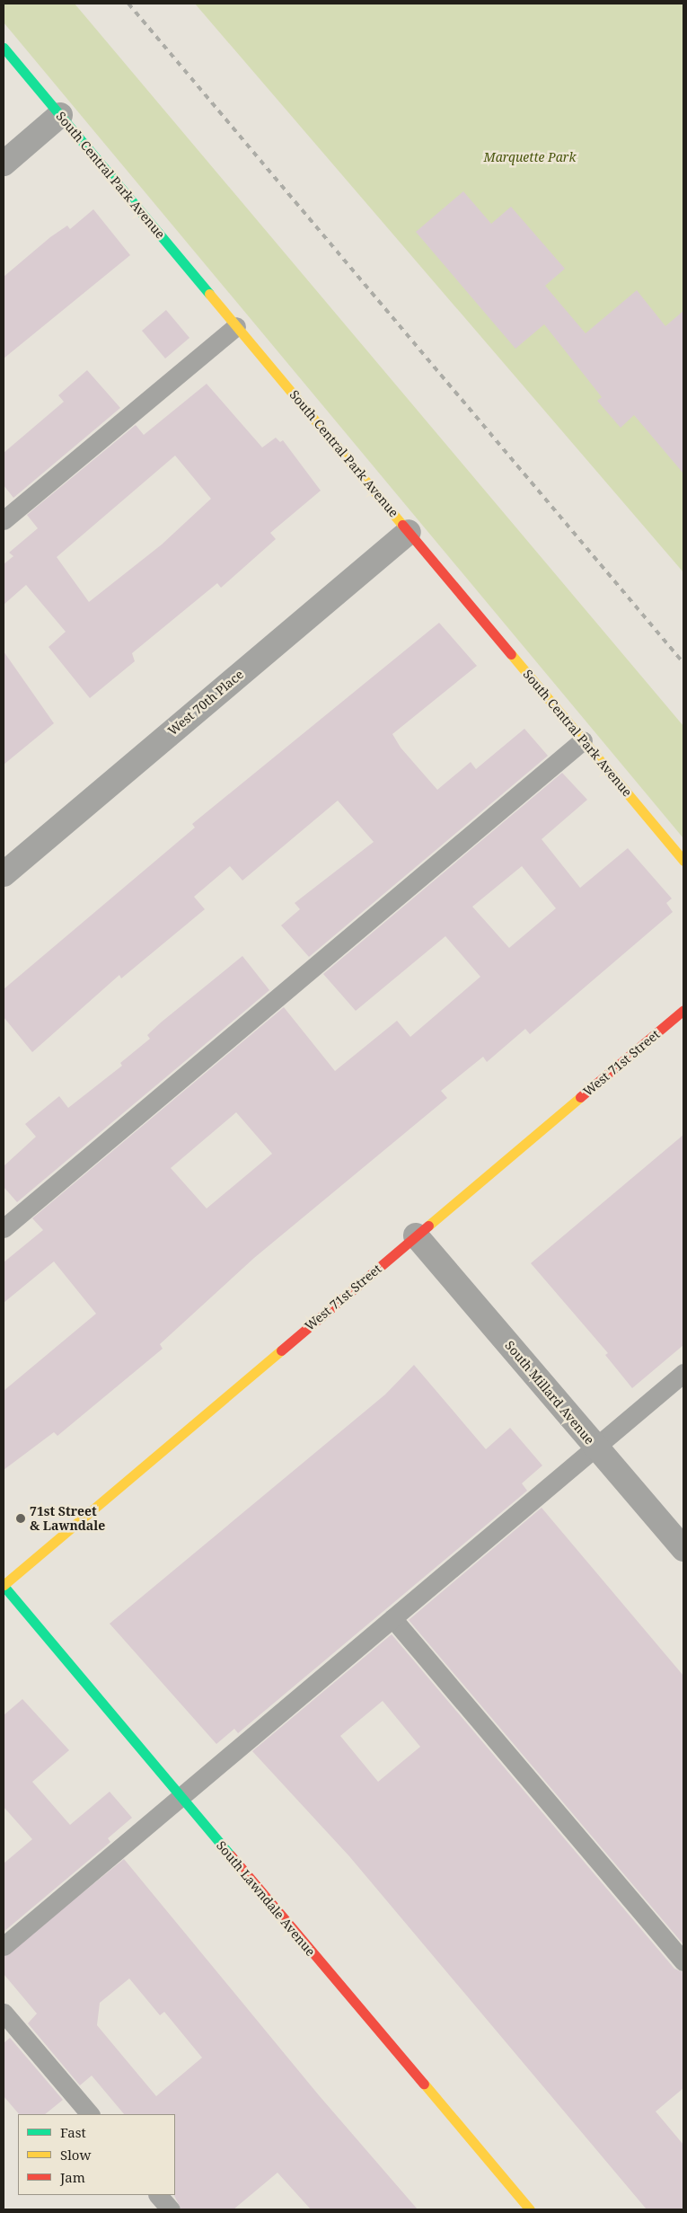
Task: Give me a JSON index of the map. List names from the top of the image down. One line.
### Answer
{"streets":{"street":["South Central Park Avenue","West 70th Place","West 71st Street","South Millard Avenue","South Lawndale Avenue"]},"crossings":[["South Central Park Avenue","West 70th Place"],["West 71st Street","South Millard Avenue"],["West 71st Street","South Lawndale Avenue"]],"parks":["Marquette Park"],"places":["71st Street & Lawndale"],"legend":["Fast","Slow","Jam"]}
